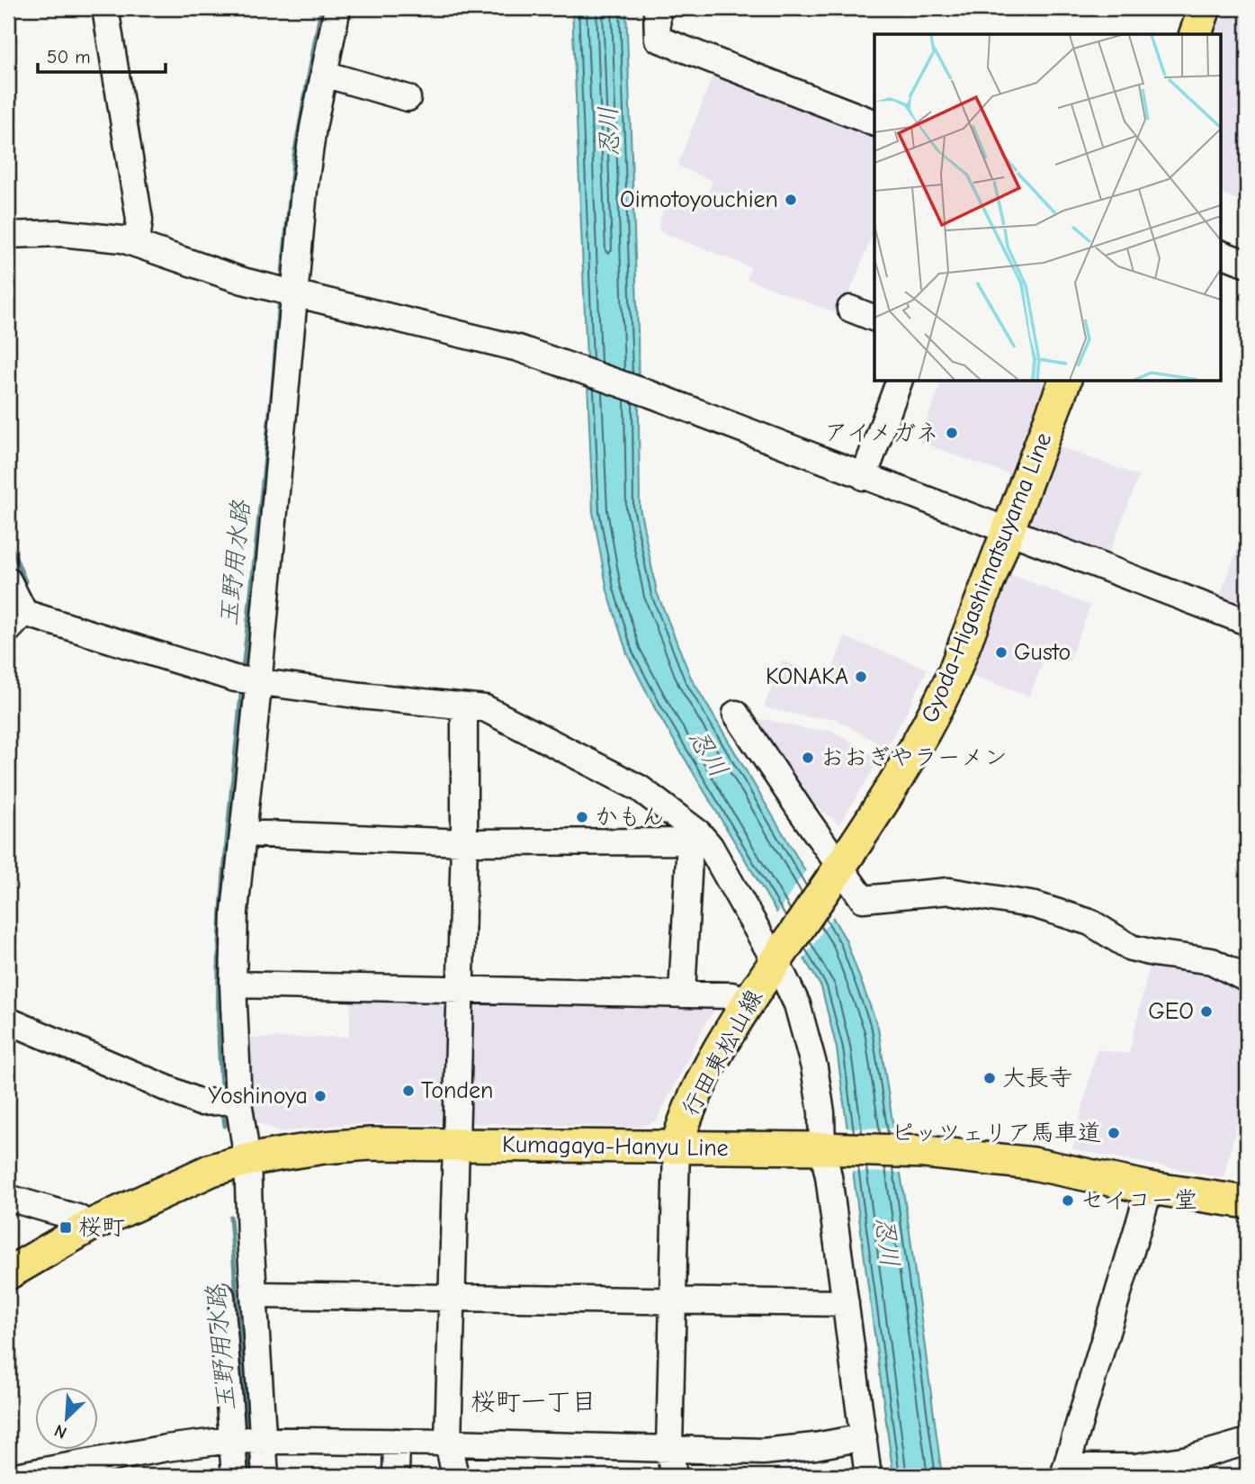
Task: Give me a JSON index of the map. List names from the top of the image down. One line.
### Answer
{"streets":{"main road":["Gyoda-Higashimatsuyama Line","行田東松山線","Kumagaya-Hanyu Line"]},"crossings":[["Gyoda-Higashimatsuyama Line","行田東松山線"],["行田東松山線","Kumagaya-Hanyu Line"]],"districts":["桜町一丁目"],"water":["忍川","玉野用水路"],"places":{"other":["Oimotoyouchien","アイメガネ","Gusto","KONAKA","おおぎやラーメン","かもん","GEO","大長寺","Tonden","Yoshinoya","ピッツェリア馬車道","セイコー堂"],"transit":["桜町"]},"scale_bar":"50 m","north":"bottom left"}
